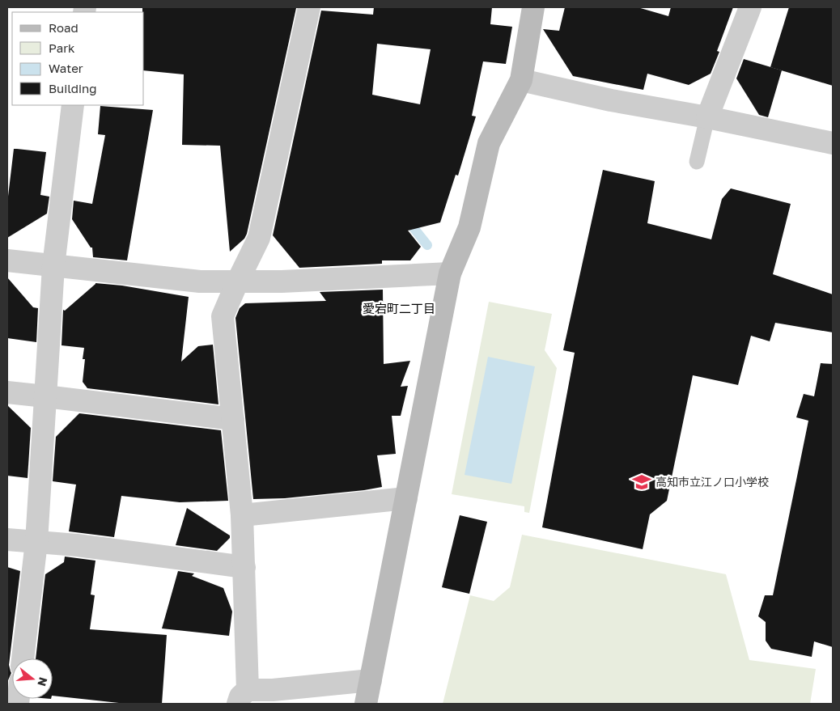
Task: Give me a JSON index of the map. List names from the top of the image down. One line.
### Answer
{"districts":["愛宕町二丁目"],"places":{"school or university":["高知市立江ノ口小学校"]},"legend":["Road","Park","Water","Building"],"north":"right"}
